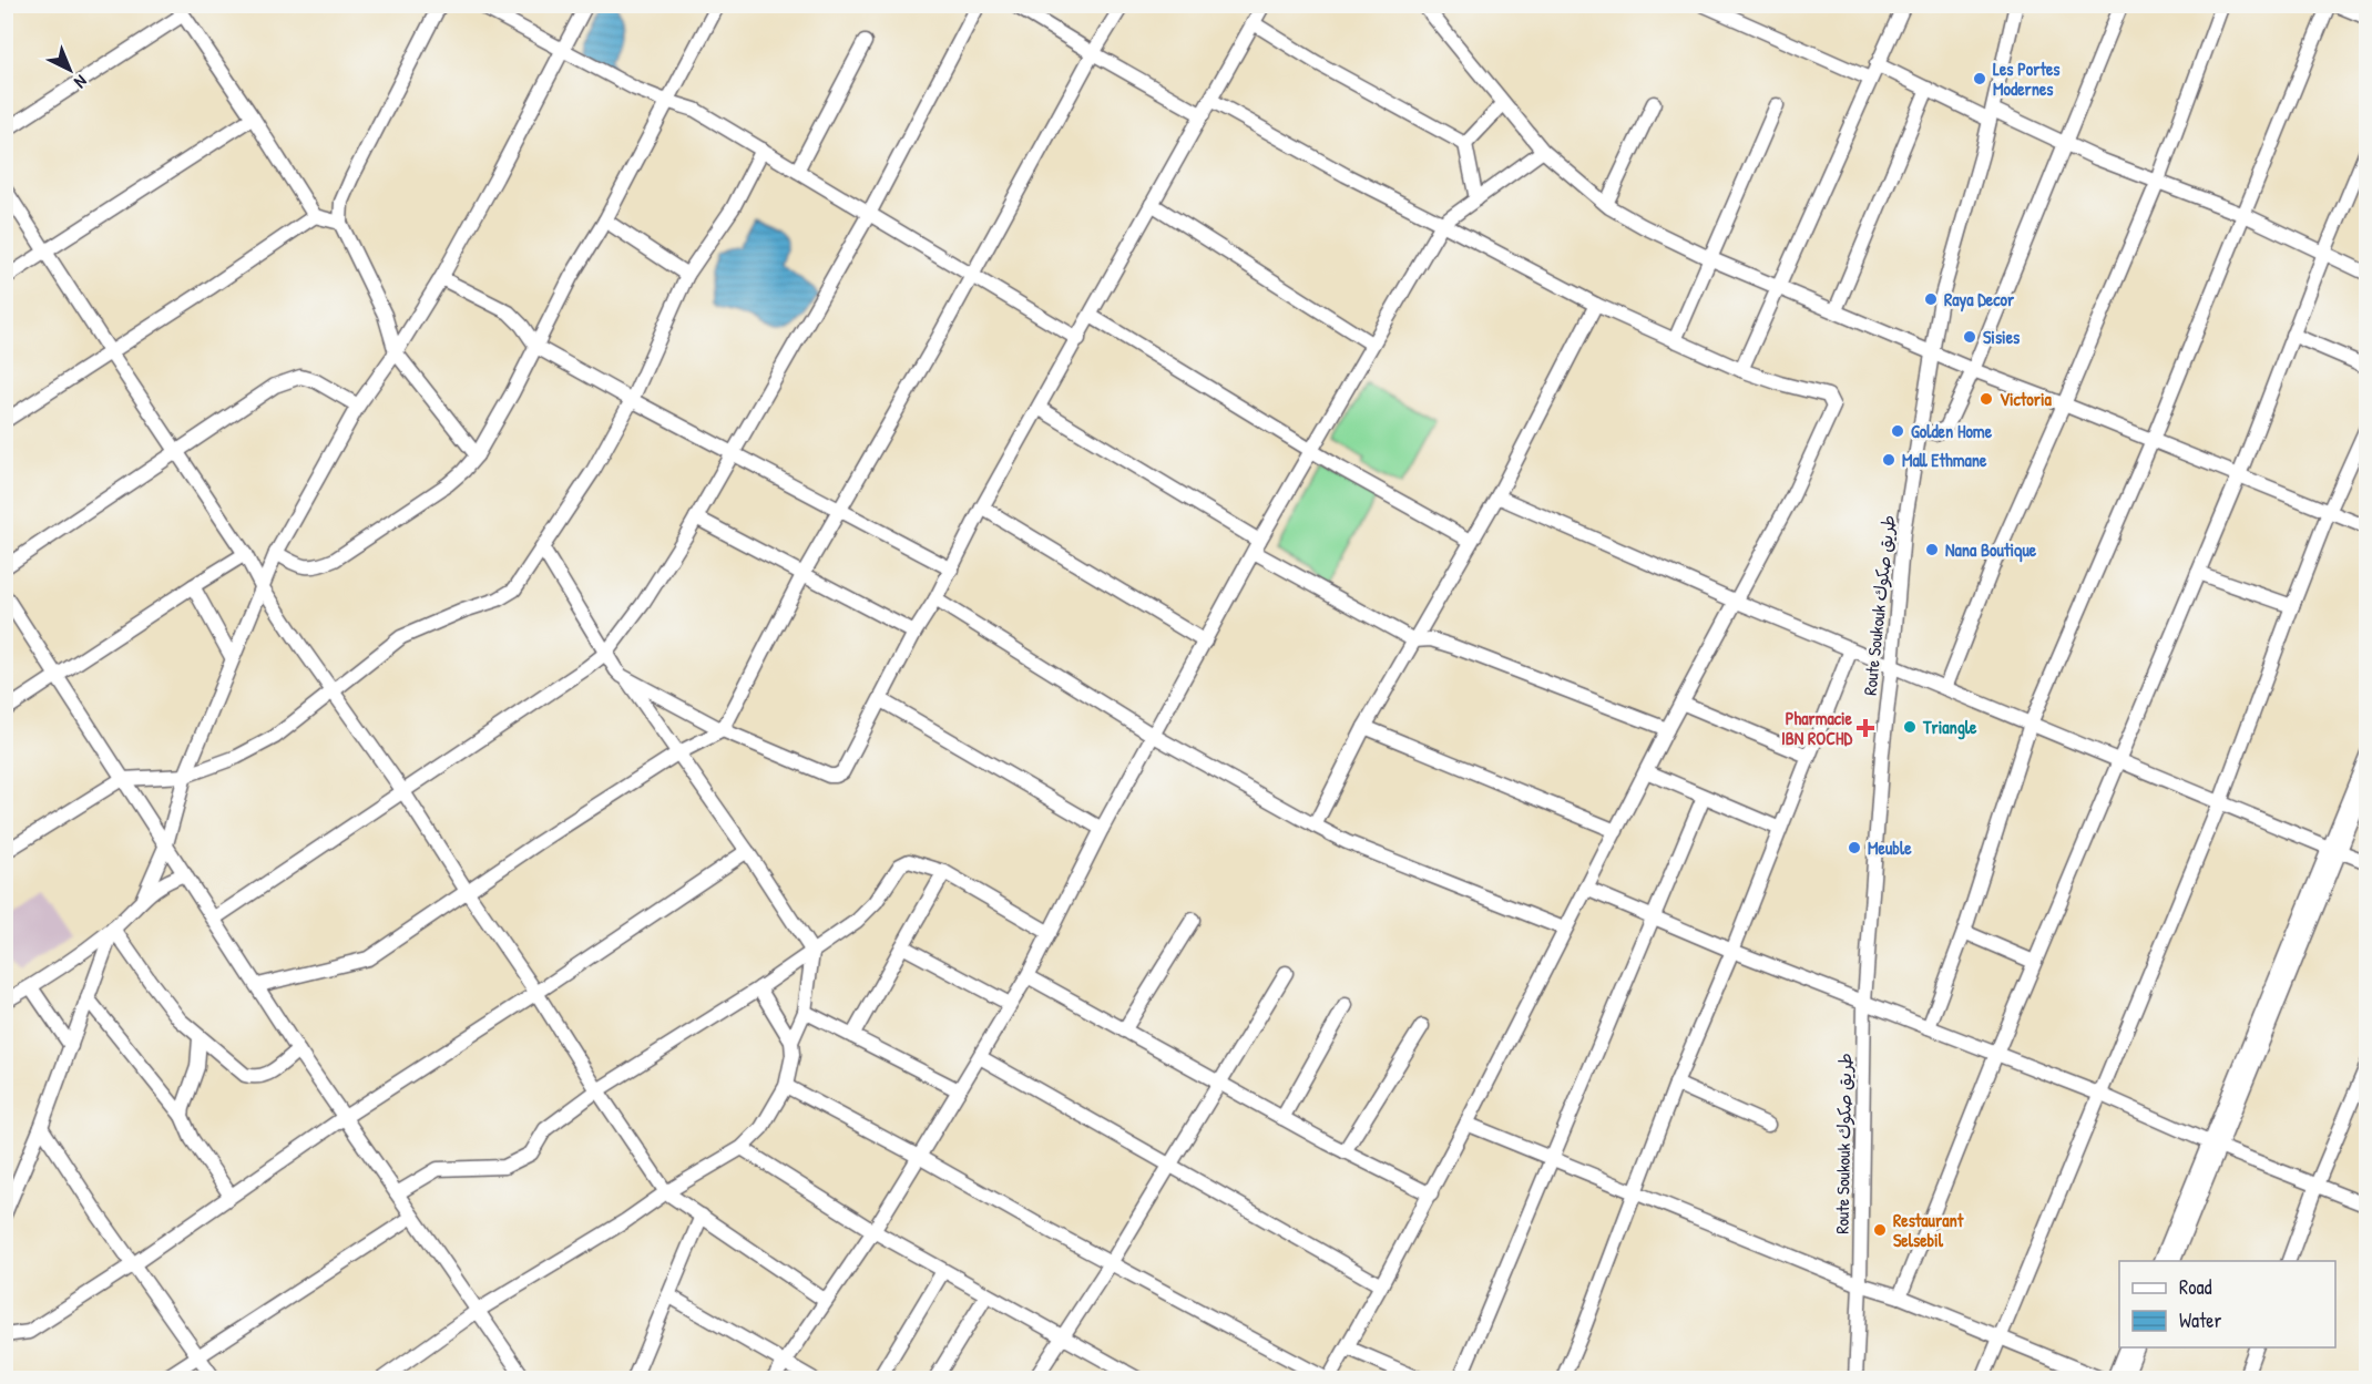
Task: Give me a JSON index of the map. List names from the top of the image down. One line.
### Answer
{"streets":{"street":["Route Soukouk طريق صكوك"]},"places":{"other":["Les Portes Modernes","Raya Decor","Sisies","Victoria","Golden Home","Mall Ethmane","Nana Boutique","Triangle","Meuble","Restaurant Selsebil"],"health":["Pharmacie IBN ROCHD"]},"legend":["Road","Water"],"north":"bottom right"}
